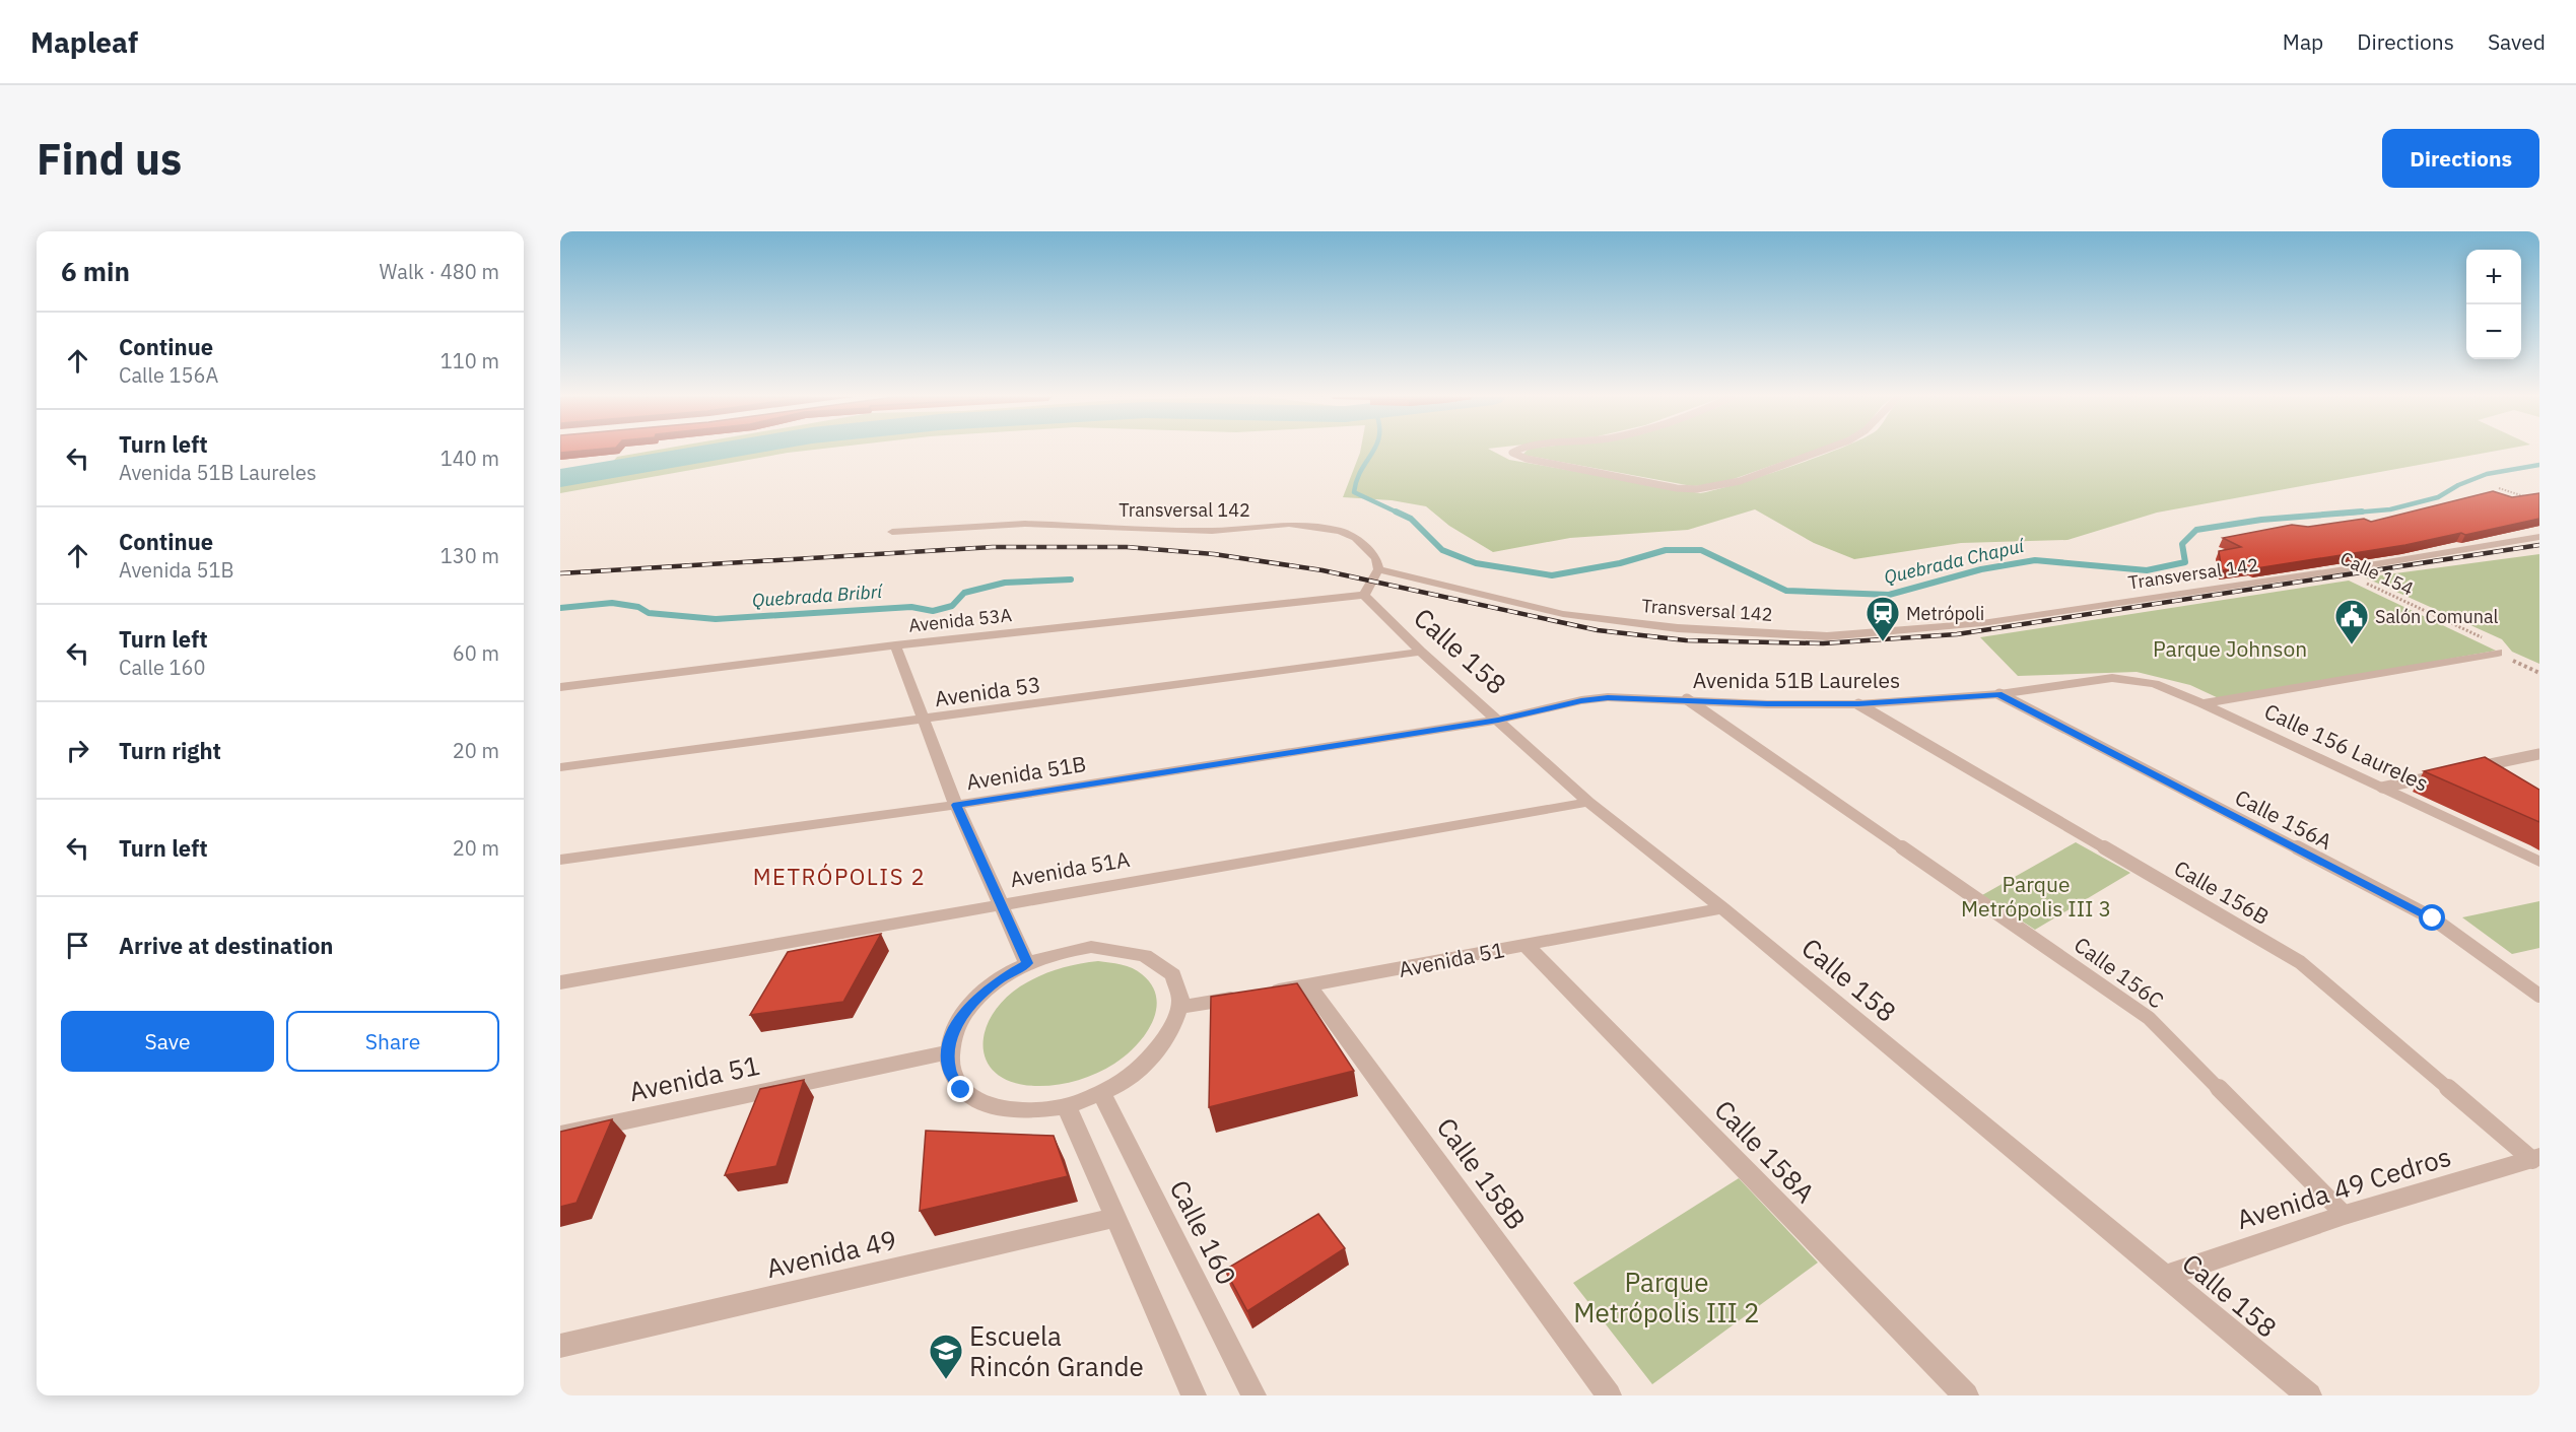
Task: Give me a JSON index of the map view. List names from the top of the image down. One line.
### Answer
{"streets":{"street":["Transversal 142","Avenida 53A","Calle 158","Avenida 51B Laureles","Avenida 53","Calle 156 Laureles","Avenida 51B","Avenida 51A","Avenida 51","Calle 158A","Calle 158B","Avenida 49 Cedros","Calle 160","Avenida 49"],"lane":["Calle 156A","Calle 156B","Calle 156C"],"path":["Calle 154"]},"crossings":[["Transversal 142","Calle 154"],["Avenida 53A","Calle 158"],["Calle 158","Avenida 51B Laureles"],["Calle 158","Avenida 53"],["Calle 158","Avenida 51B"],["Calle 158","Avenida 51A"],["Calle 158","Avenida 51"],["Calle 158","Avenida 49 Cedros"],["Avenida 51B Laureles","Calle 156 Laureles"],["Avenida 51B Laureles","Avenida 51B"],["Avenida 51B Laureles","Calle 156A"],["Avenida 51B Laureles","Calle 156B"],["Avenida 51B Laureles","Calle 156C"],["Calle 156B","Avenida 49 Cedros"],["Avenida 51","Calle 158A"],["Avenida 51","Calle 158B"],["Avenida 51","Calle 160"],["Calle 156C","Avenida 49 Cedros"]],"districts":["METRÓPOLIS 2"],"water":["Quebrada Chapuí","Quebrada Bribrí"],"parks":["Parque Johnson","Parque Metrópolis III 3","Parque Metrópolis III 2"],"places":{"station":["Metrópoli"],"public building":["Salón Comunal"],"school or university":["Escuela Rincón Grande"]},"page":{"header":"Mapleaf","nav":["Map","Directions","Saved"],"buttons":["Directions",["Save","Share"]],"title":"Find us","heading":["6 min","Walk · 480 m"],"map_buttons":["+","−"],"list":[["Continue","Calle 156A","110 m"],["Turn left","Avenida 51B Laureles","140 m"],["Continue","Avenida 51B","130 m"],["Turn left","Calle 160","60 m"],["Turn right","20 m"],["Turn left","20 m"],"Arrive at destination"]}}
